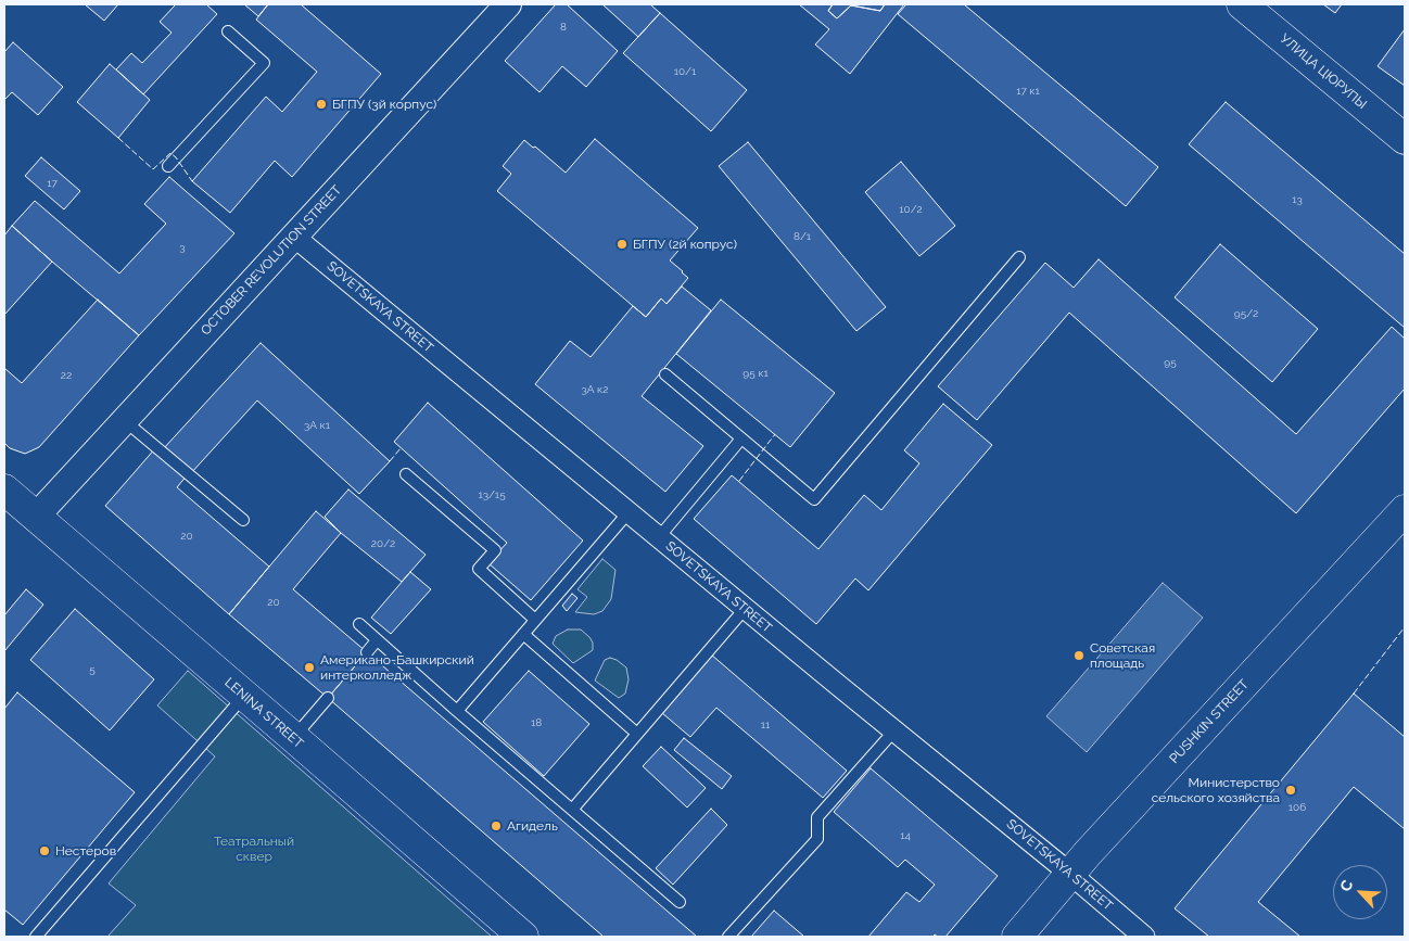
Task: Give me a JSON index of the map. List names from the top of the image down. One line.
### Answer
{"streets":{"main road":["УЛИЦА ЦЮРУПЫ","LENINA STREET","PUSHKIN STREET"],"street":["OCTOBER REVOLUTION STREET","SOVETSKAYA STREET"]},"crossings":[["OCTOBER REVOLUTION STREET","SOVETSKAYA STREET"],["OCTOBER REVOLUTION STREET","LENINA STREET"],["SOVETSKAYA STREET","PUSHKIN STREET"]],"parks":["Театральный сквер"],"places":["БГПУ (3й корпус)","БГПУ (2й копрус)","Советская площадь","Американо-Башкирский интерколледж","Министерство сельского хозяйства","Агидель","Нестеров"],"house_numbers":["8","10/1","17 к1","17","13","10/2","8/1","3","95/2","95","95 к1","22","3А к2","3А к1","13/15","20","20/2","20","5","18","11","106","14"],"north":"top left"}
